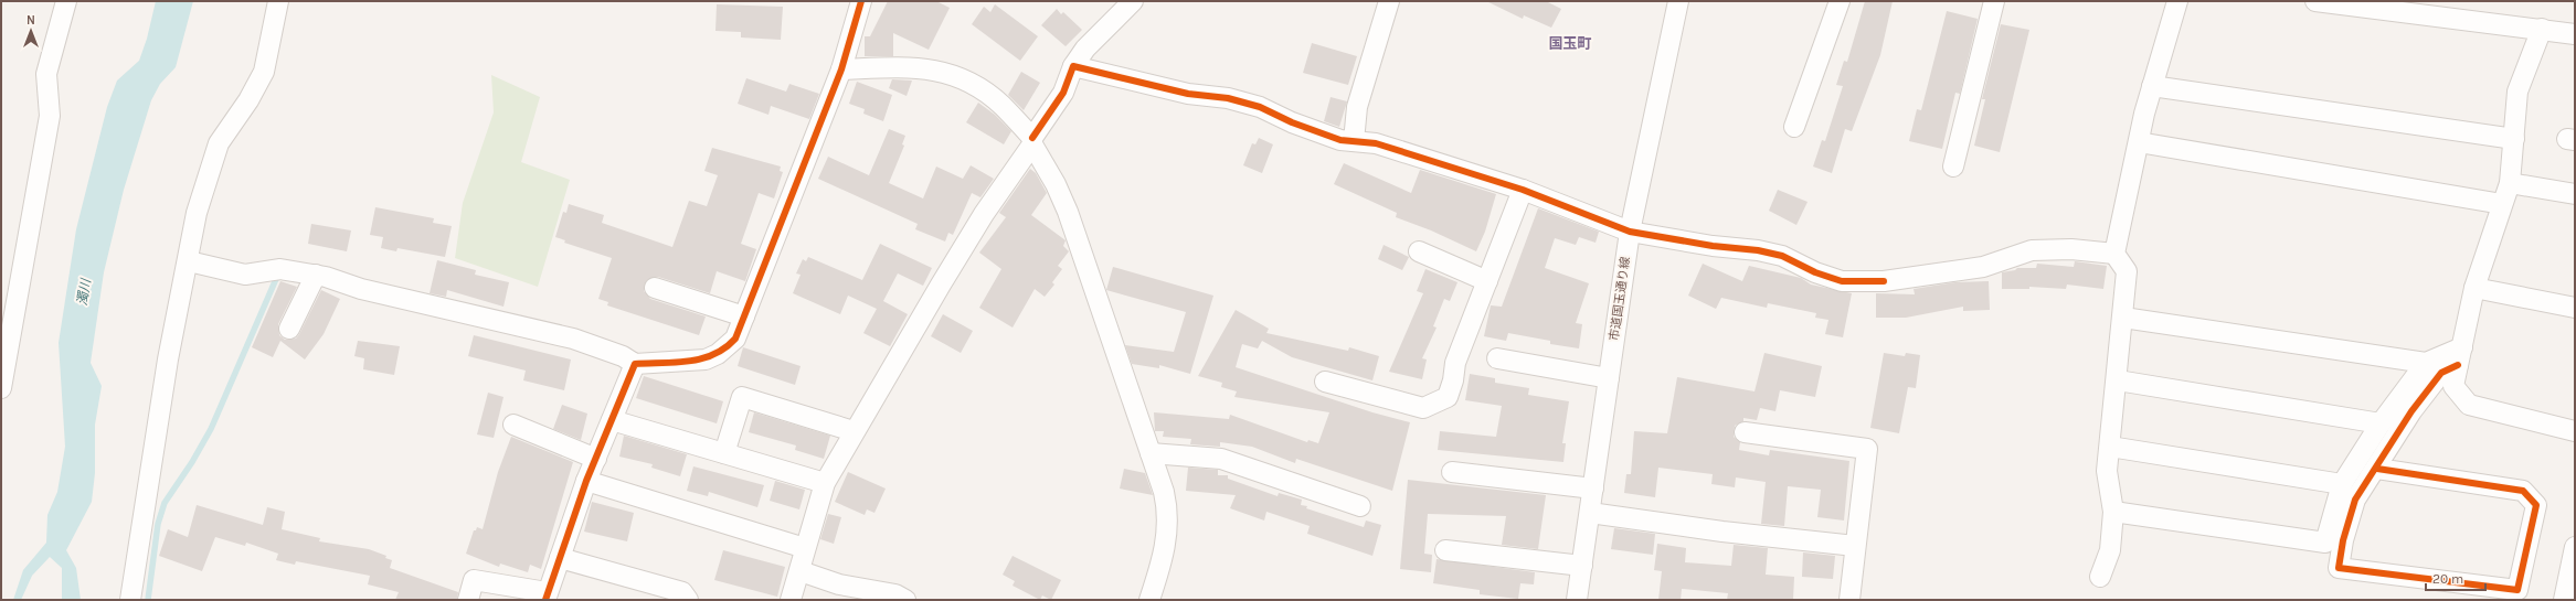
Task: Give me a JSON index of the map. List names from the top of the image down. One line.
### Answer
{"streets":{"street":["市道国玉通り線"]},"districts":["国玉町"],"water":["濁川"],"scale_bar":"20 m","north":"top"}
